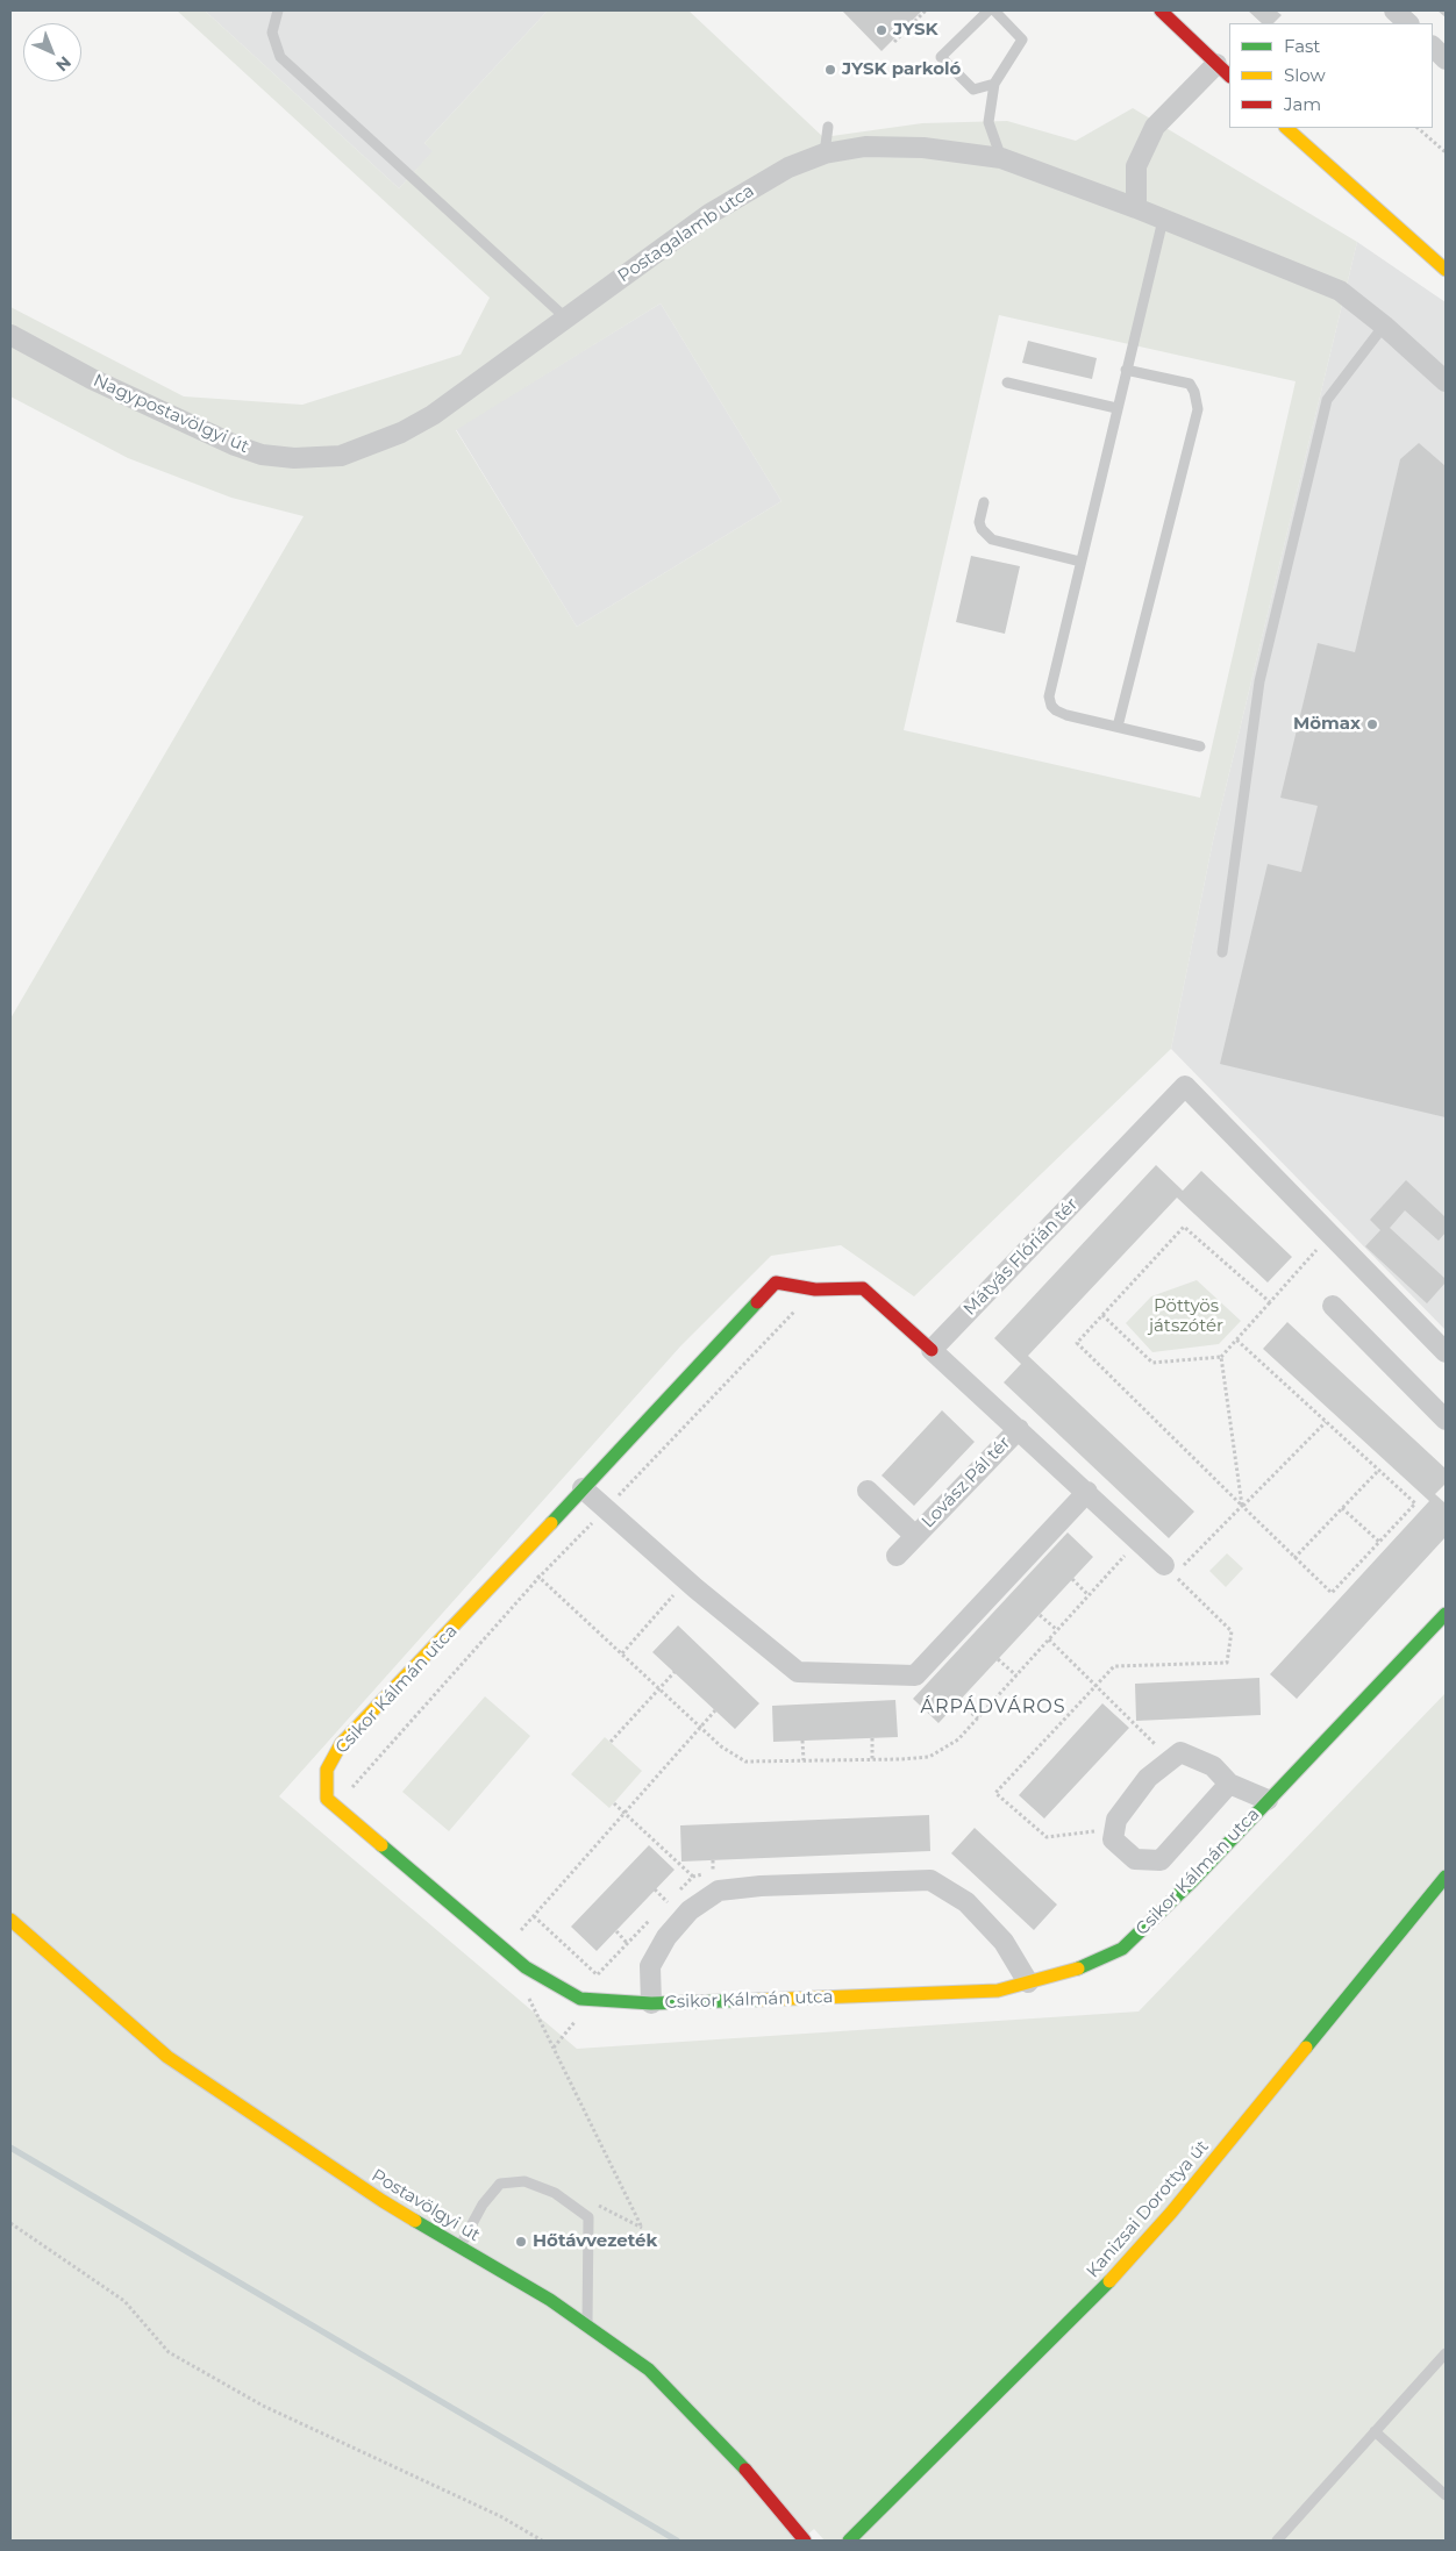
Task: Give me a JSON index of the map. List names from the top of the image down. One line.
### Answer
{"streets":{"street":["Postagalamb utca","Nagypostavölgyi út","Mátyás Flórián tér","Lovász Pál tér","Csikor Kálmán utca","Postavölgyi út","Kanizsai Dorottya út"]},"crossings":[["Postagalamb utca","Nagypostavölgyi út"]],"districts":["ÁRPÁDVÁROS"],"parks":["Pöttyös játszótér"],"places":["JYSK","JYSK parkoló","Mömax","Hőtávvezeték"],"legend":["Fast","Slow","Jam"],"north":"bottom right"}
